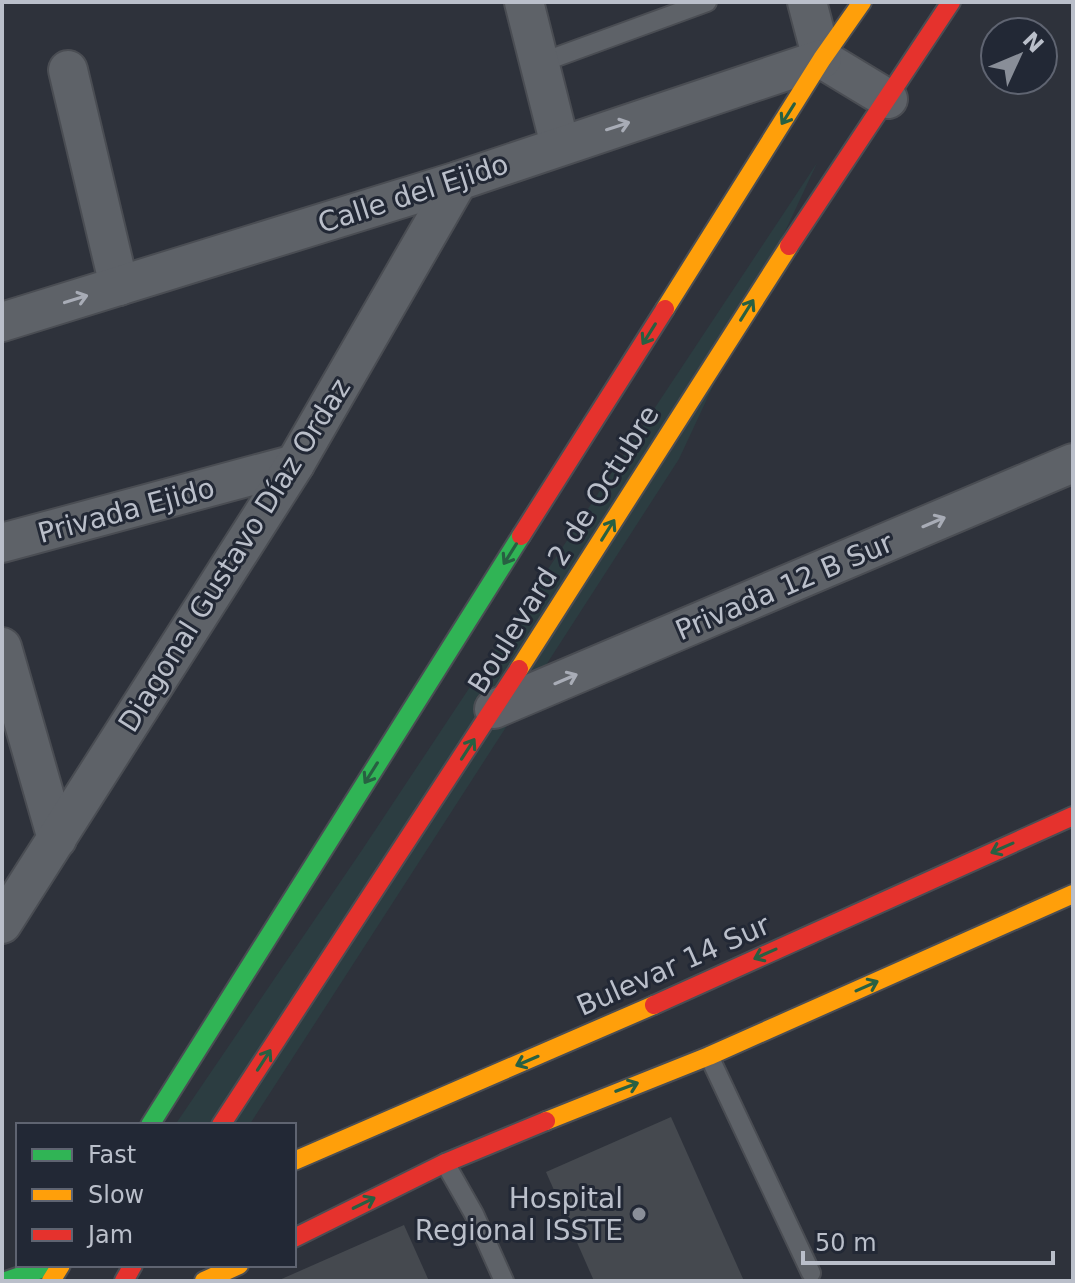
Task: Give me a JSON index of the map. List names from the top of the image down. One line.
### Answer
{"streets":{"main road":["Boulevard 2 de Octubre","Bulevar 14 Sur"],"street":["Calle del Ejido","Privada Ejido","Diagonal Gustavo Díaz Ordaz","Privada 12 B Sur"]},"crossings":[["Calle del Ejido","Boulevard 2 de Octubre"],["Calle del Ejido","Diagonal Gustavo Díaz Ordaz"],["Privada Ejido","Diagonal Gustavo Díaz Ordaz"],["Boulevard 2 de Octubre","Privada 12 B Sur"]],"one_way":["Calle del Ejido","Privada 12 B Sur"],"places":["Hospital Regional ISSTE"],"legend":["Fast","Slow","Jam"],"scale_bar":"50 m","north":"top right"}
